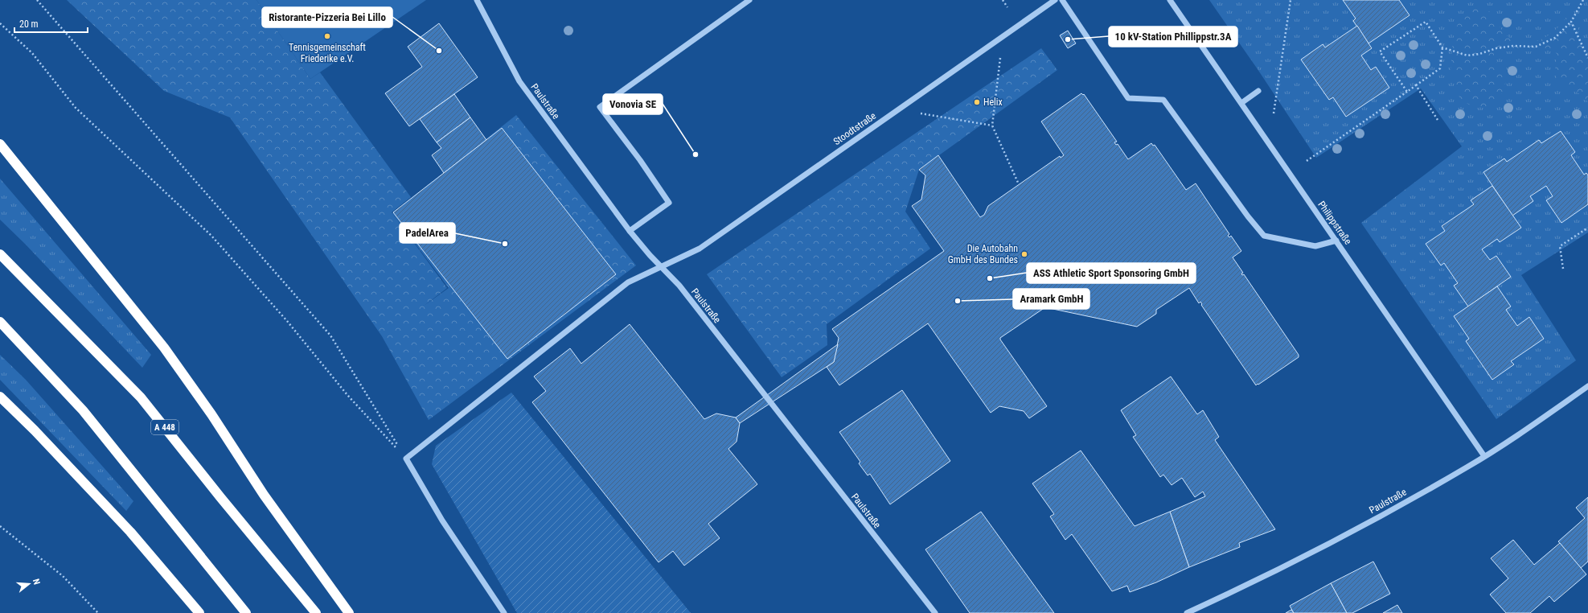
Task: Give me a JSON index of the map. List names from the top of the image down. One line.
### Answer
{"streets":{"highway":["A 448"],"street":["Paulstraße","Stoodtstraße","Philippstraße"]},"crossings":[["Paulstraße","Stoodtstraße"],["Paulstraße","Philippstraße"]],"places":["Tennisgemeinschaft Friederike e.V.","10 kV-Station Phillippstr.3A","Ristorante-Pizzeria Bei Lillo","Helix","Vonovia SE","PadelArea","Die Autobahn GmbH des Bundes","ASS Athletic Sport Sponsoring GmbH","Aramark GmbH"],"scale_bar":"20 m","north":"right"}
